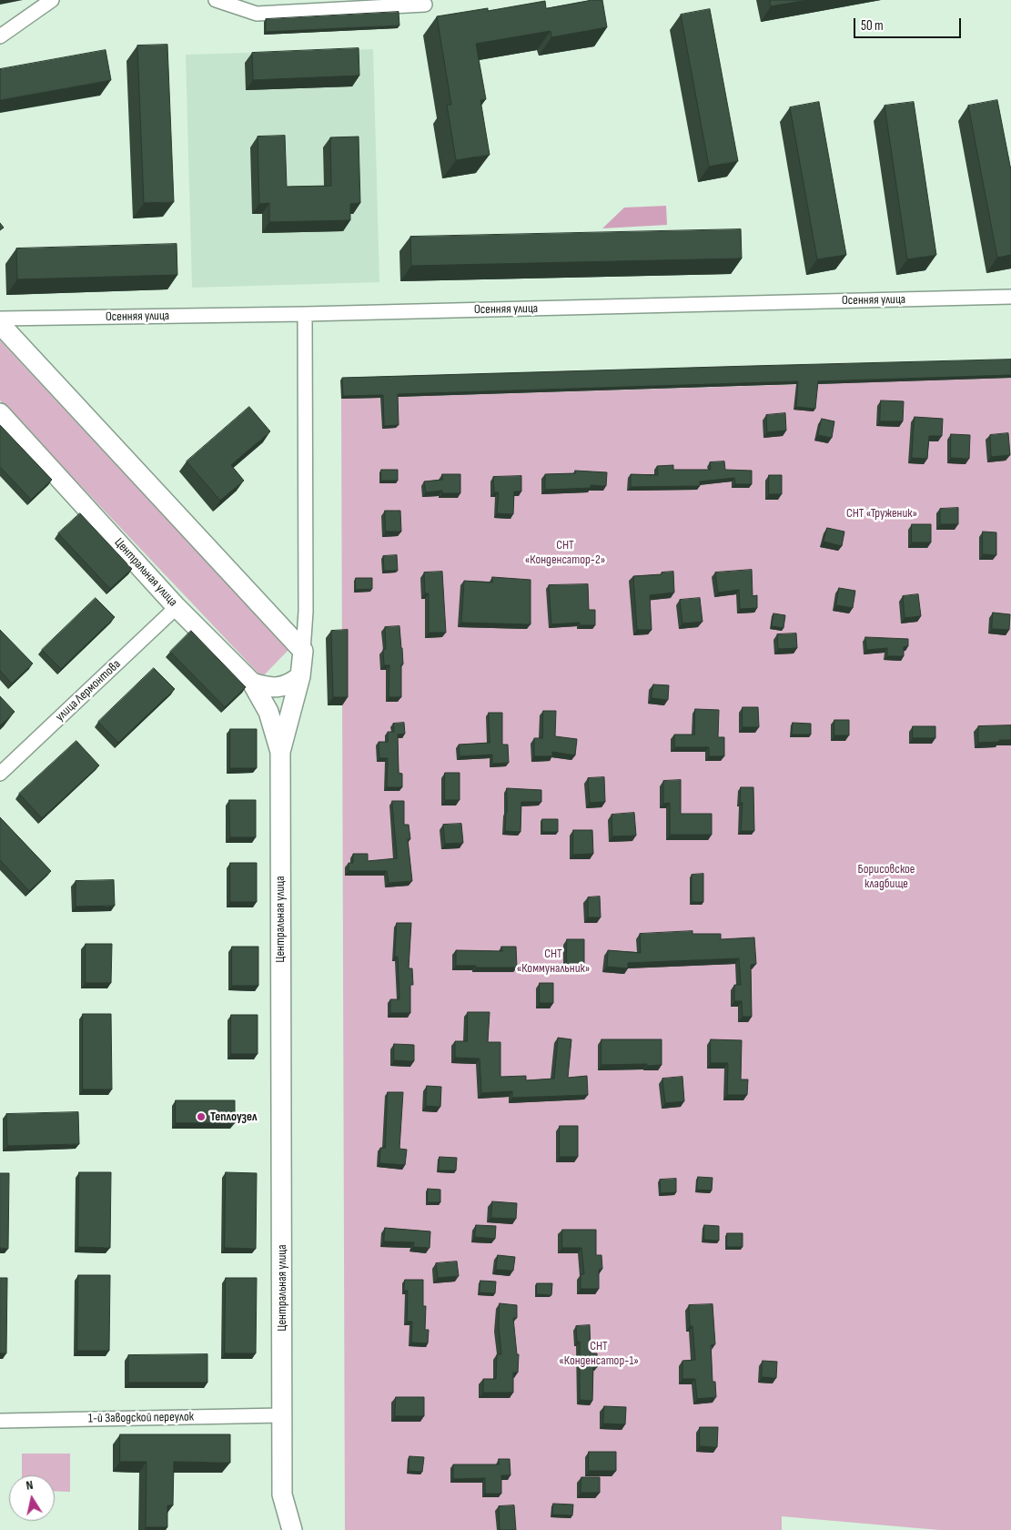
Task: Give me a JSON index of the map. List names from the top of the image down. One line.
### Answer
{"streets":{"street":["Осенняя улица","Центральная улица","улица Лермонтова","1-й Заводской переулок"]},"crossings":[["Центральная улица","улица Лермонтова"],["Центральная улица","1-й Заводской переулок"]],"parks":["СНТ «Труженик»","СНТ «Конденсатор-2»","Борисовское кладбище","СНТ «Коммунальник»","СНТ «Конденсатор-1»"],"places":["Теплоузел"],"scale_bar":"50 m","north":"top"}
